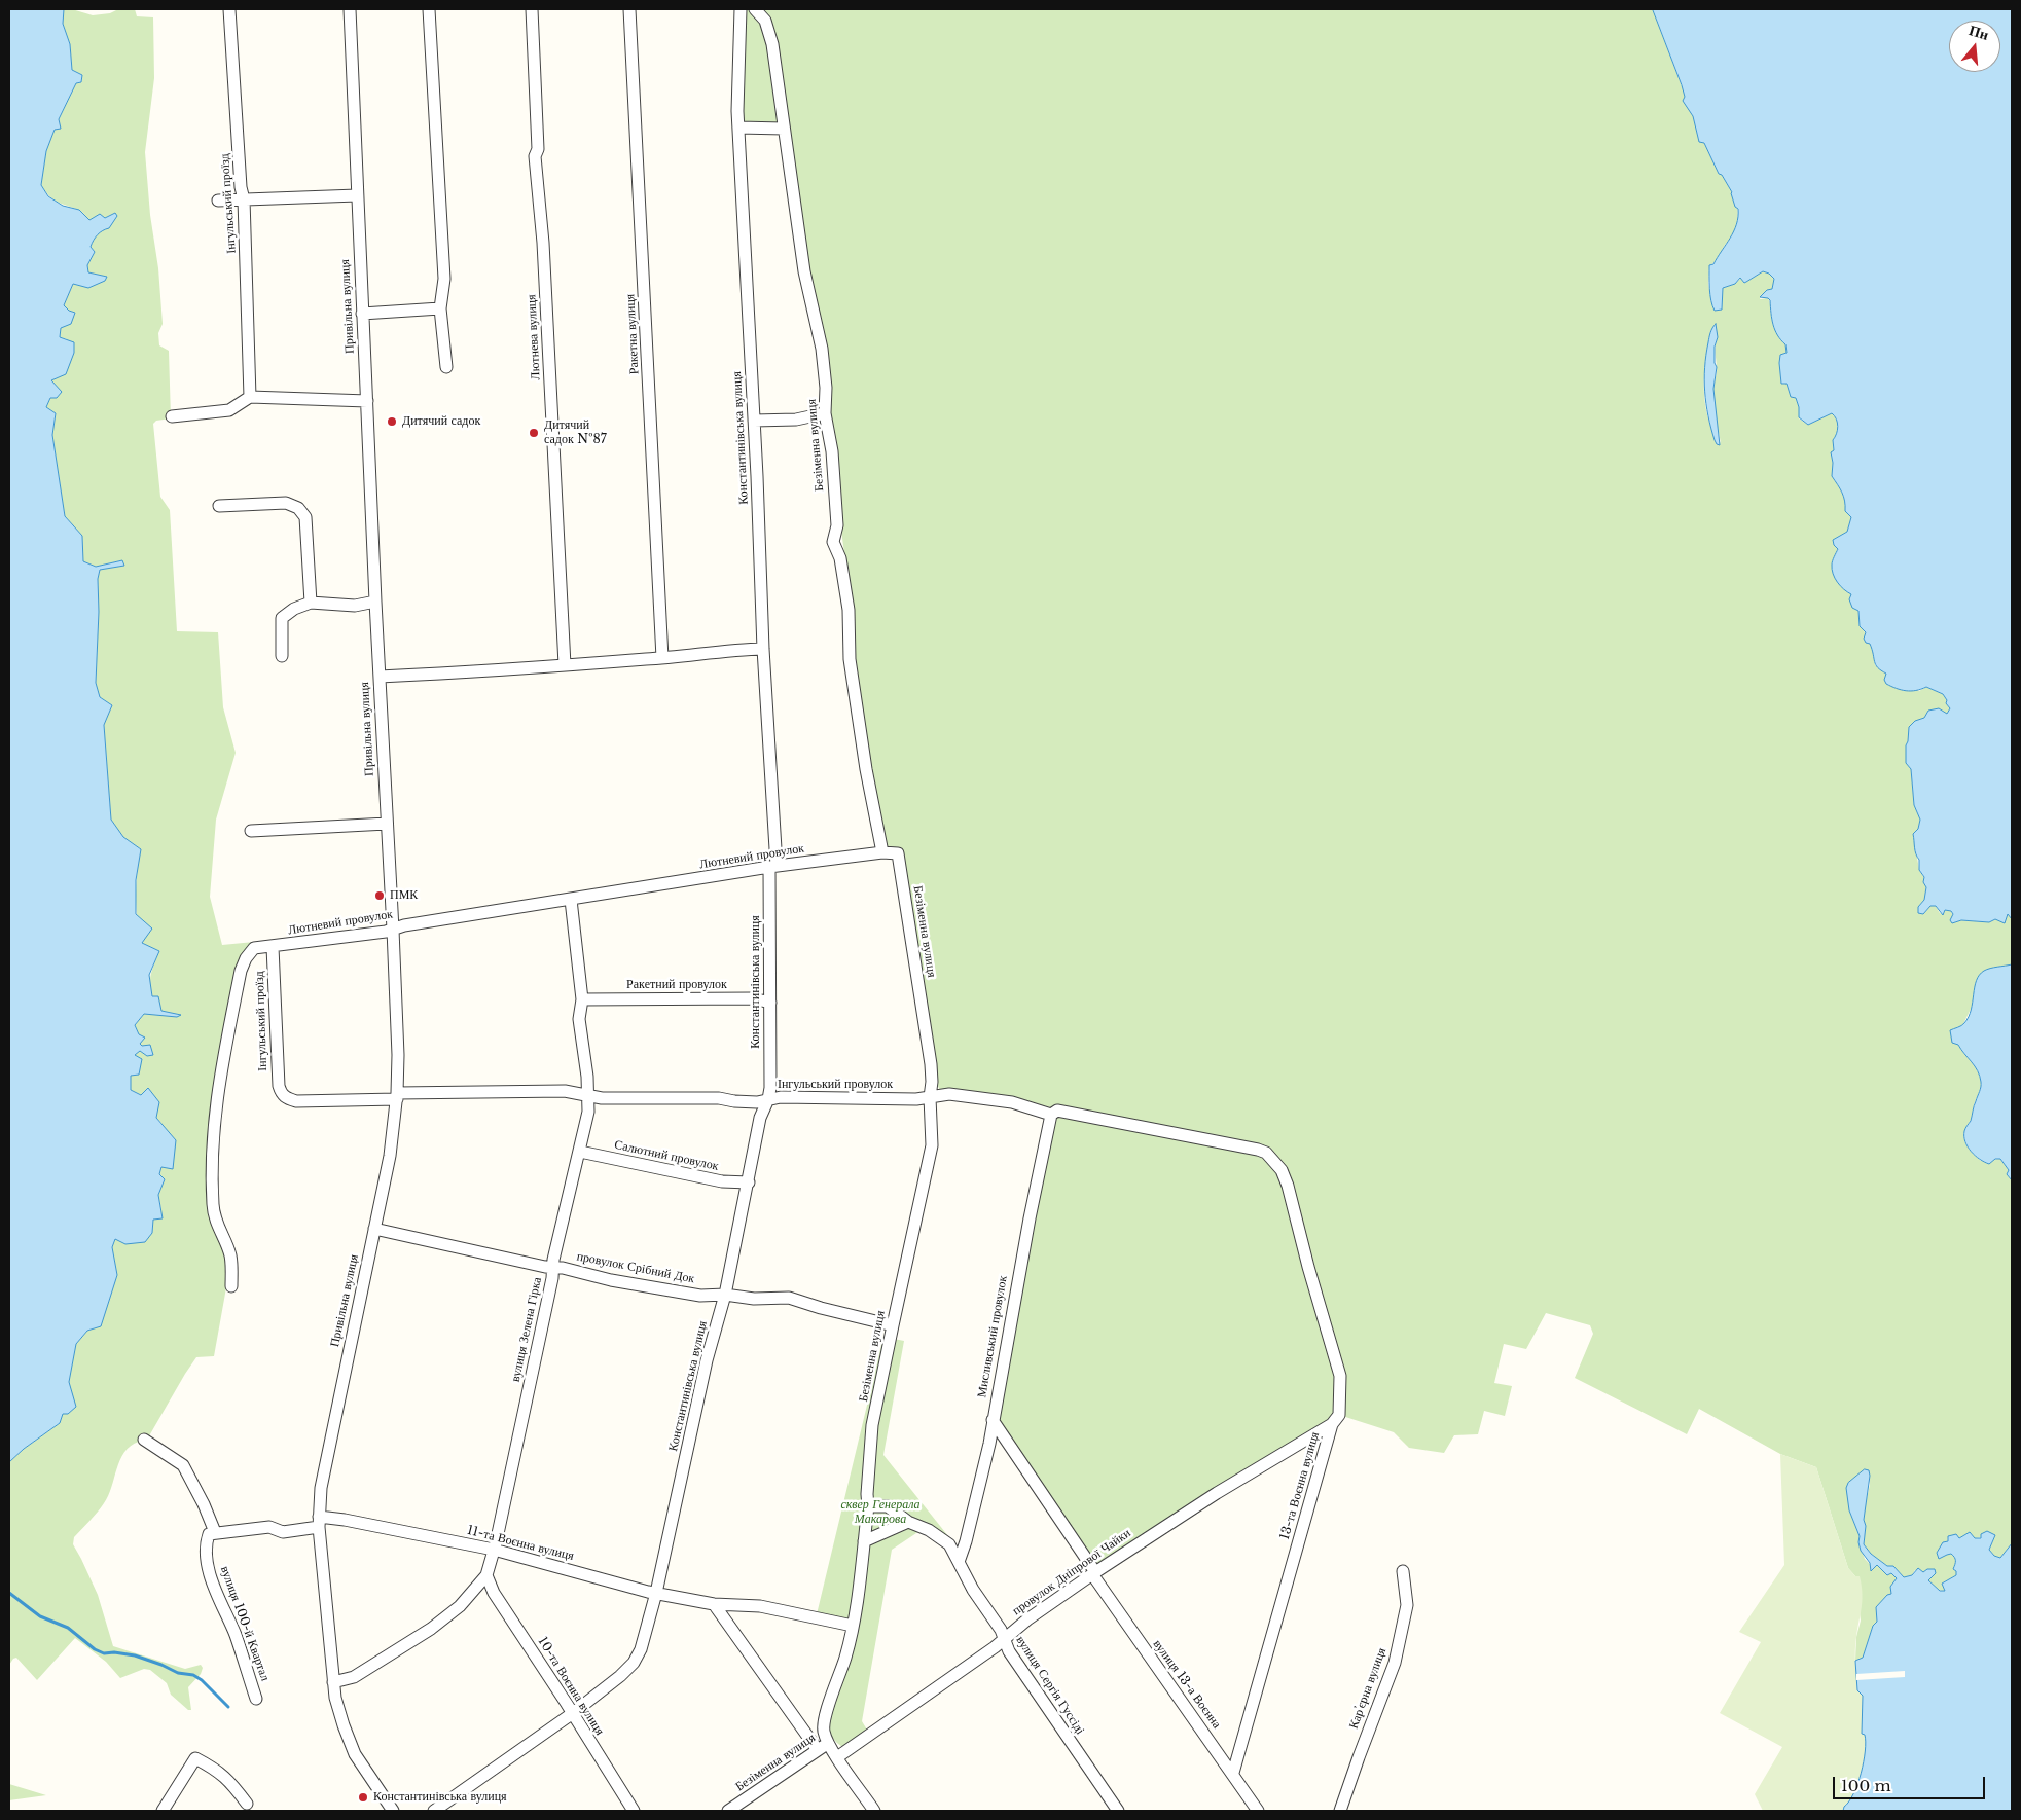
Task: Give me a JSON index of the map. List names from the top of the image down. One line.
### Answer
{"streets":{"street":["Інгульський проїзд","Привільна вулиця","Ракетна вулиця","Лютнева вулиця","Константинівська вулиця","Безіменна вулиця","Лютневий провулок","Ракетний провулок","Інгульський провулок","Салютний провулок","провулок Срібний Док","вулиця Зелена Гірка","Мисливський провулок","13-та Воєнна вулиця","11-та Воєнна вулиця","провулок Дніпрової Чайки","вулиця 100-й Квартал","вулиця 13-а Воєнна","вулиця Сергія Гуссіді","10-та Воєнна вулиця","Карʼєрна вулиця"]},"crossings":[["Інгульський проїзд","Лютневий провулок"],["Інгульський проїзд","Інгульський провулок"],["Привільна вулиця","Лютневий провулок"],["Привільна вулиця","Інгульський провулок"],["Привільна вулиця","провулок Срібний Док"],["Привільна вулиця","вулиця Зелена Гірка"],["Привільна вулиця","11-та Воєнна вулиця"],["Константинівська вулиця","Лютневий провулок"],["Константинівська вулиця","Ракетний провулок"],["Константинівська вулиця","Інгульський провулок"],["Константинівська вулиця","Салютний провулок"],["Константинівська вулиця","провулок Срібний Док"],["Константинівська вулиця","11-та Воєнна вулиця"],["Константинівська вулиця","10-та Воєнна вулиця"],["Безіменна вулиця","Лютневий провулок"],["Безіменна вулиця","Інгульський провулок"],["Безіменна вулиця","провулок Срібний Док"],["Безіменна вулиця","11-та Воєнна вулиця"],["Безіменна вулиця","вулиця Сергія Гуссіді"],["Лютневий провулок","вулиця Зелена Гірка"],["Ракетний провулок","вулиця Зелена Гірка"],["Інгульський провулок","вулиця Зелена Гірка"],["Інгульський провулок","Мисливський провулок"],["Інгульський провулок","13-та Воєнна вулиця"],["Салютний провулок","вулиця Зелена Гірка"],["провулок Срібний Док","вулиця Зелена Гірка"],["вулиця Зелена Гірка","11-та Воєнна вулиця"],["вулиця Зелена Гірка","10-та Воєнна вулиця"],["Мисливський провулок","вулиця 13-а Воєнна"],["Мисливський провулок","вулиця Сергія Гуссіді"],["13-та Воєнна вулиця","провулок Дніпрової Чайки"],["13-та Воєнна вулиця","вулиця 13-а Воєнна"],["провулок Дніпрової Чайки","вулиця 13-а Воєнна"],["провулок Дніпрової Чайки","вулиця Сергія Гуссіді"]],"parks":["сквер Генерала Макарова"],"places":["Дитячий садок","Дитячий садок №87","ПМК","Константинівська вулиця"],"scale_bar":"100 m","north":"top"}
